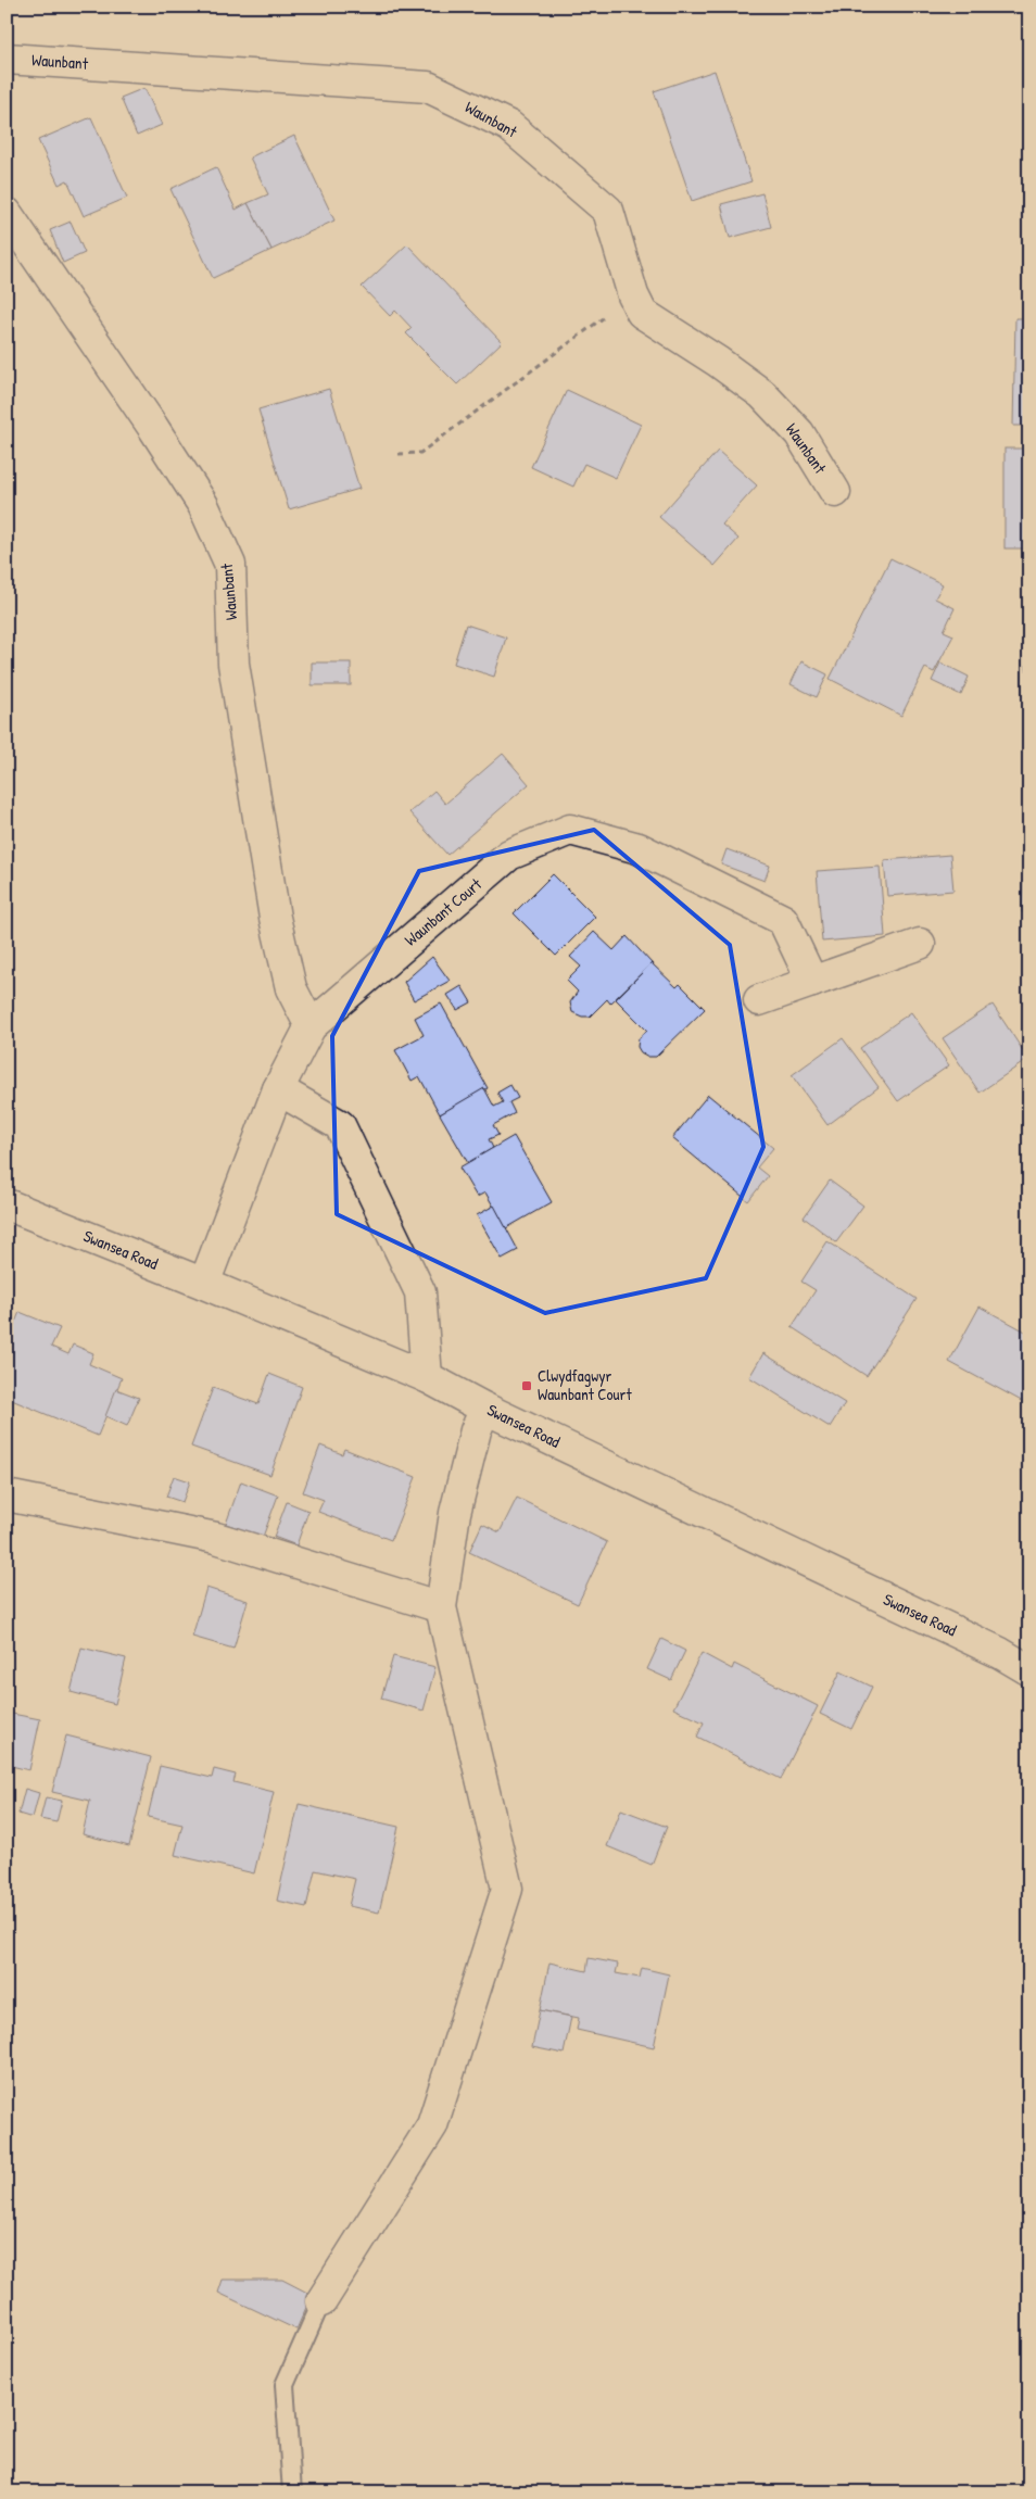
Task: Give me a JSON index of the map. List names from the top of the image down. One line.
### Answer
{"streets":{"street":["Waunbant","Waunbant Court","Swansea Road"]},"crossings":[["Waunbant","Waunbant Court"],["Waunbant Court","Swansea Road"]],"places":{"transit":["Clwydfagwyr Waunbant Court"]}}
